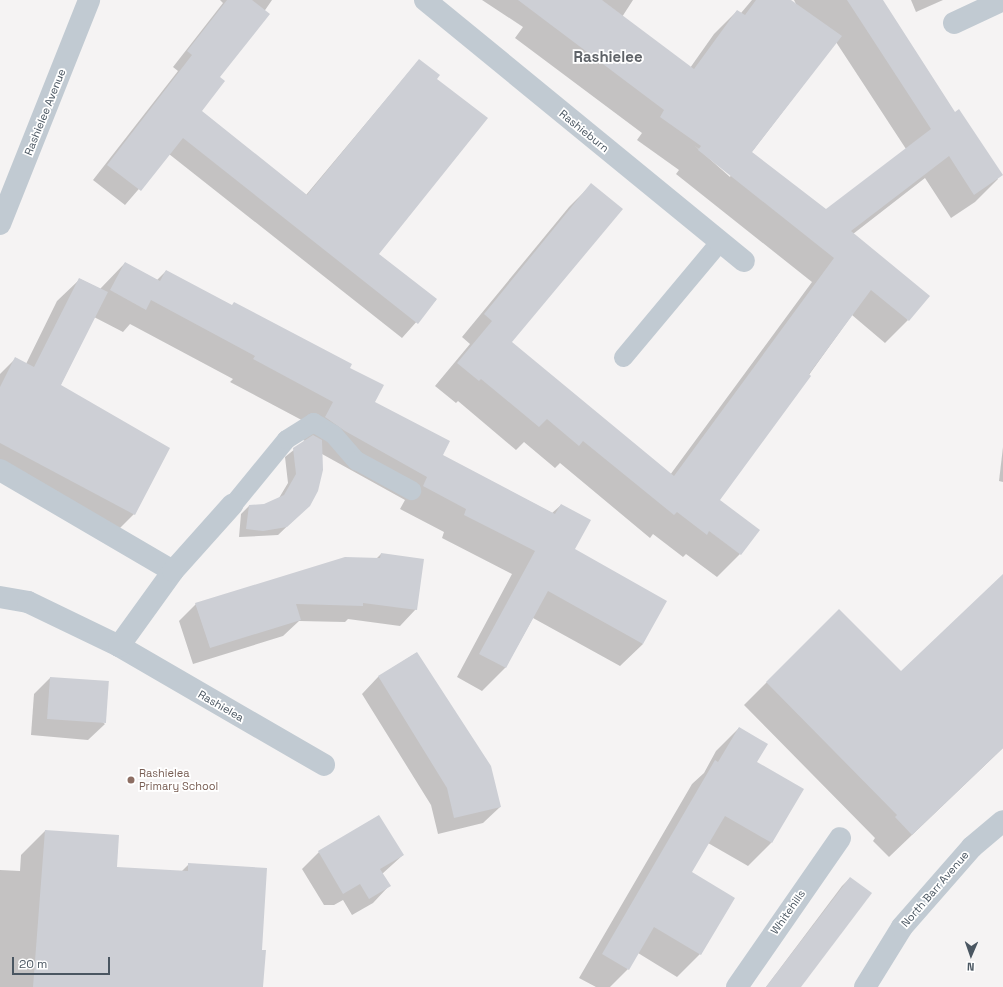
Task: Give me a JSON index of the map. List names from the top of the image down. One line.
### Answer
{"streets":{"street":["Rashielee Avenue","Rashieburn","Rashielea","North Barr Avenue","Whitehills"]},"districts":["Rashielee"],"places":["Rashielea Primary School"],"scale_bar":"20 m","north":"bottom"}
